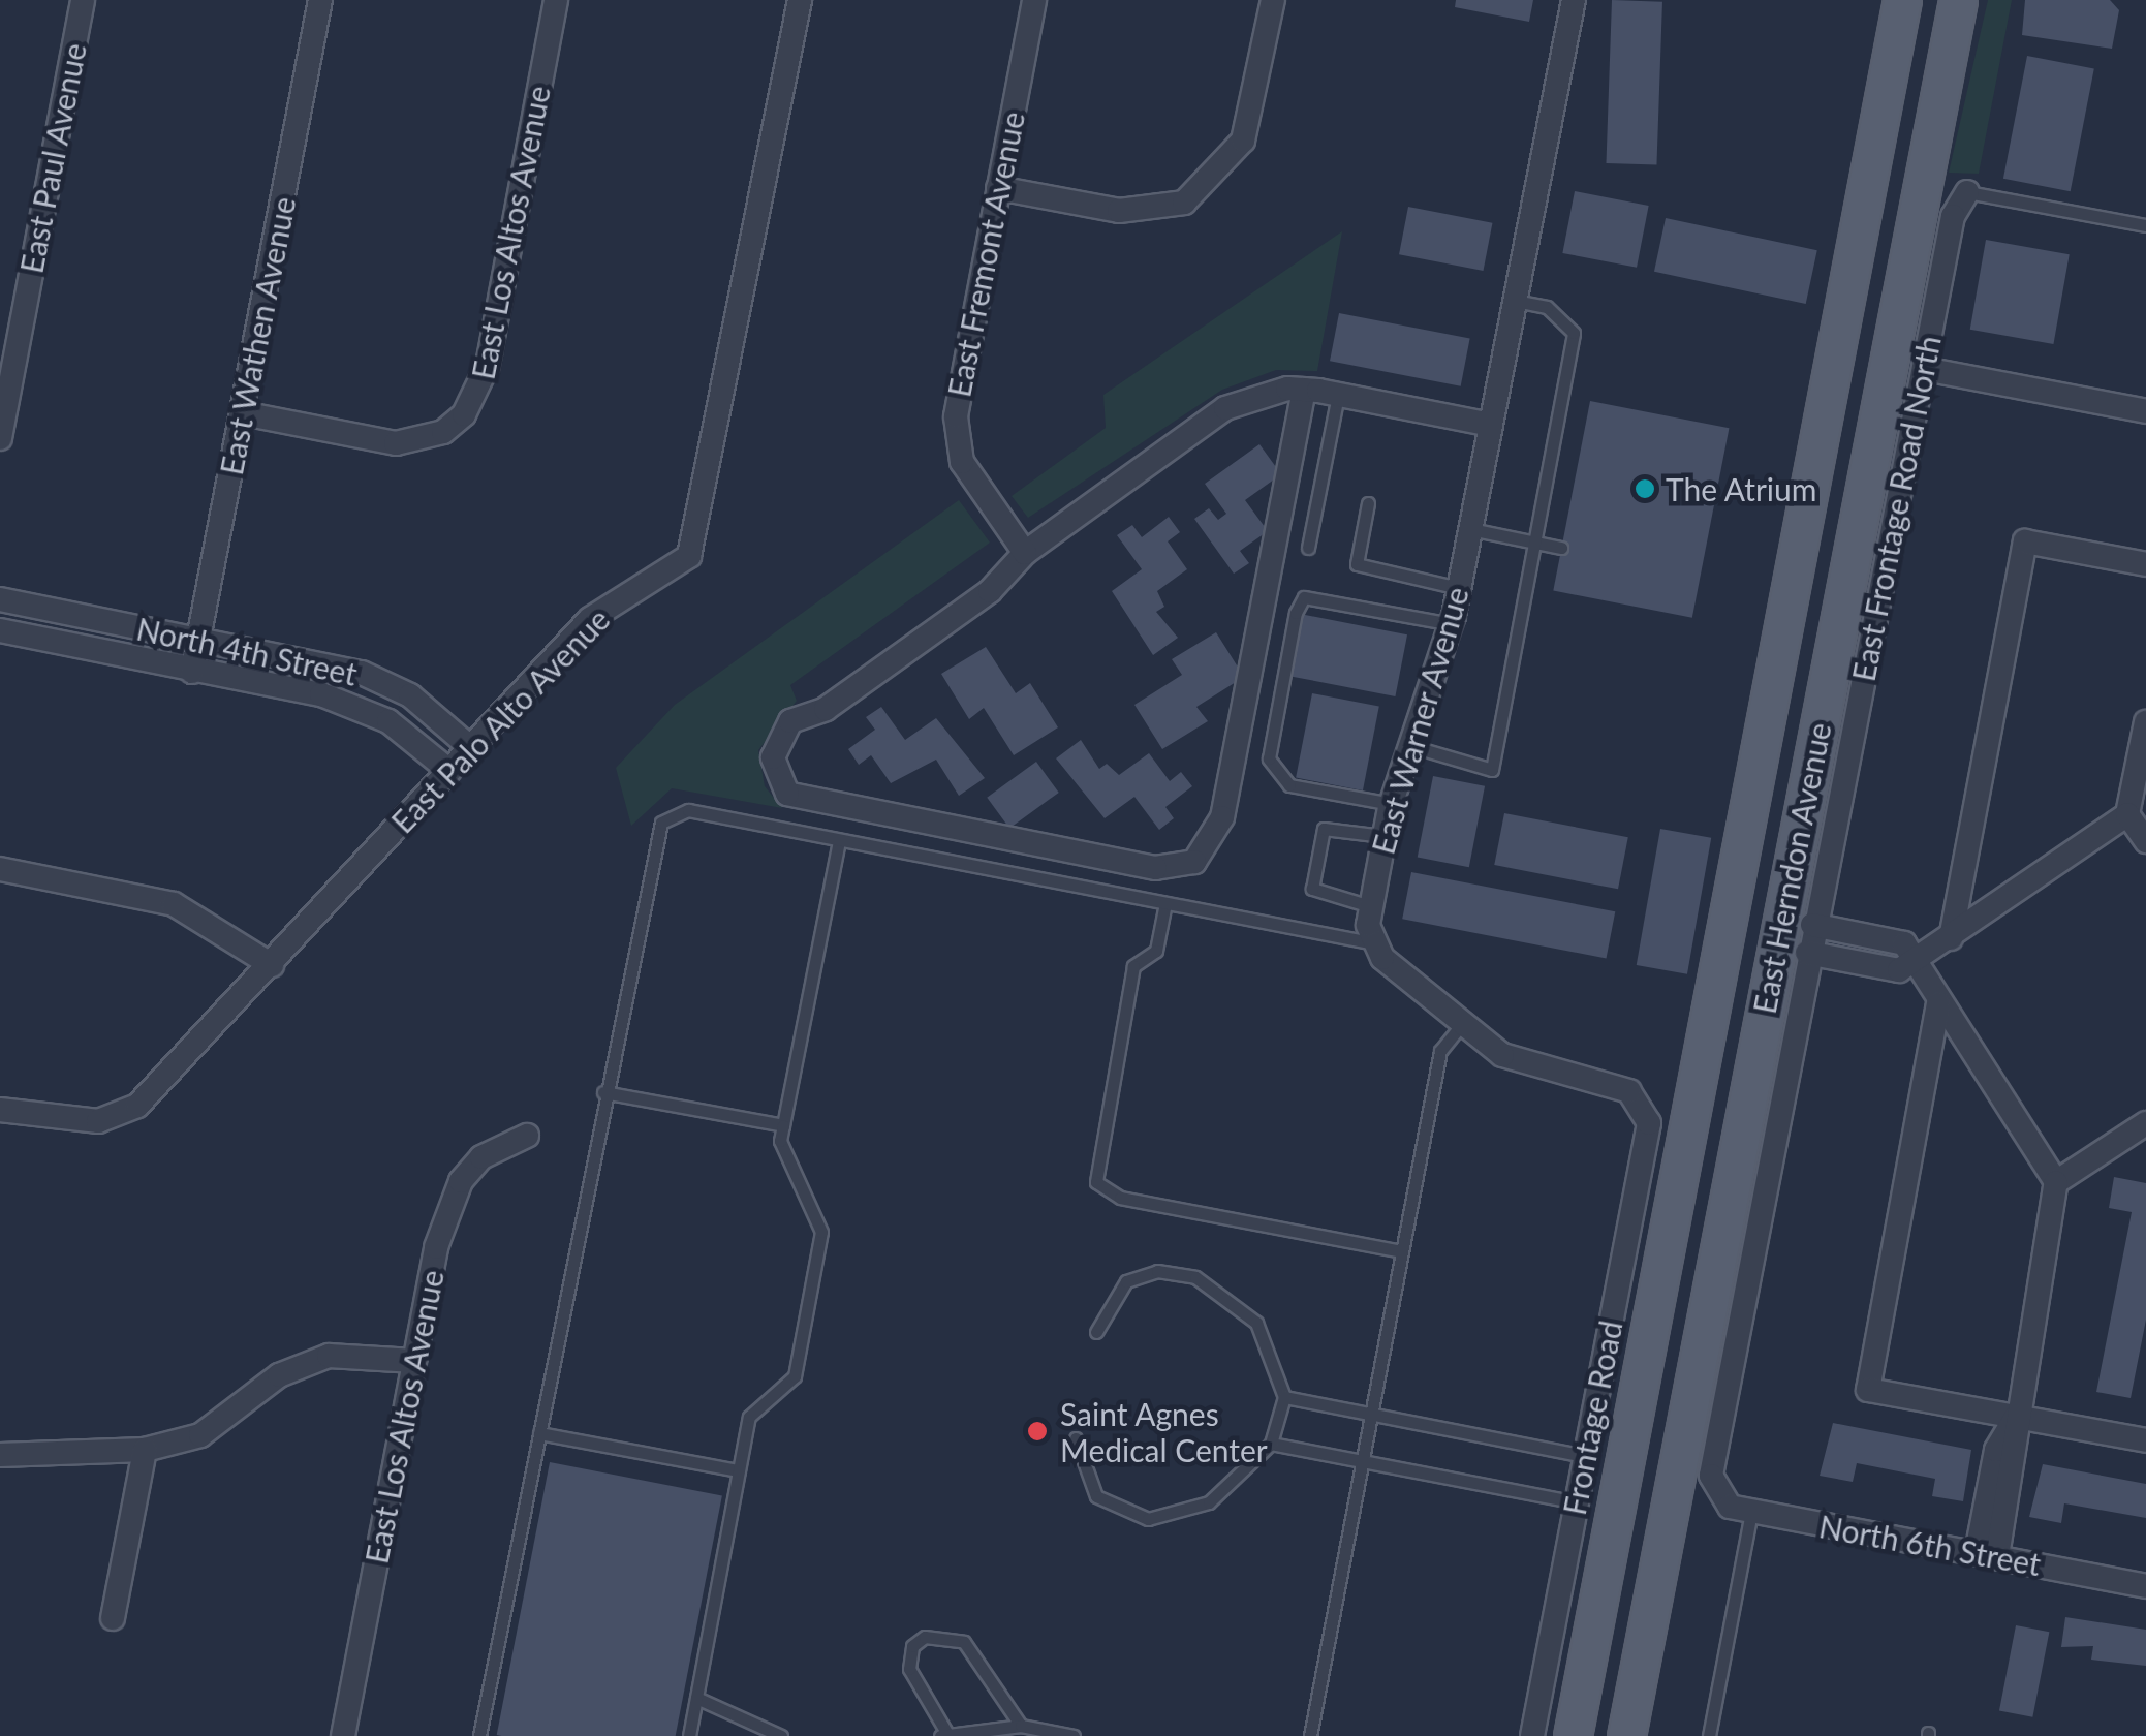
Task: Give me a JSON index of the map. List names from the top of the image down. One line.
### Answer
{"streets":{"main road":["East Herndon Avenue"],"street":["East Paul Avenue","East Los Altos Avenue","East Fremont Avenue","East Wathen Avenue","East Frontage Road North","North 4th Street","East Palo Alto Avenue","East Warner Avenue","Frontage Road","North 6th Street"]},"crossings":[["East Los Altos Avenue","East Wathen Avenue"],["East Wathen Avenue","North 4th Street"],["East Frontage Road North","North 6th Street"],["North 4th Street","East Palo Alto Avenue"]],"places":["The Atrium","Saint Agnes Medical Center"]}
